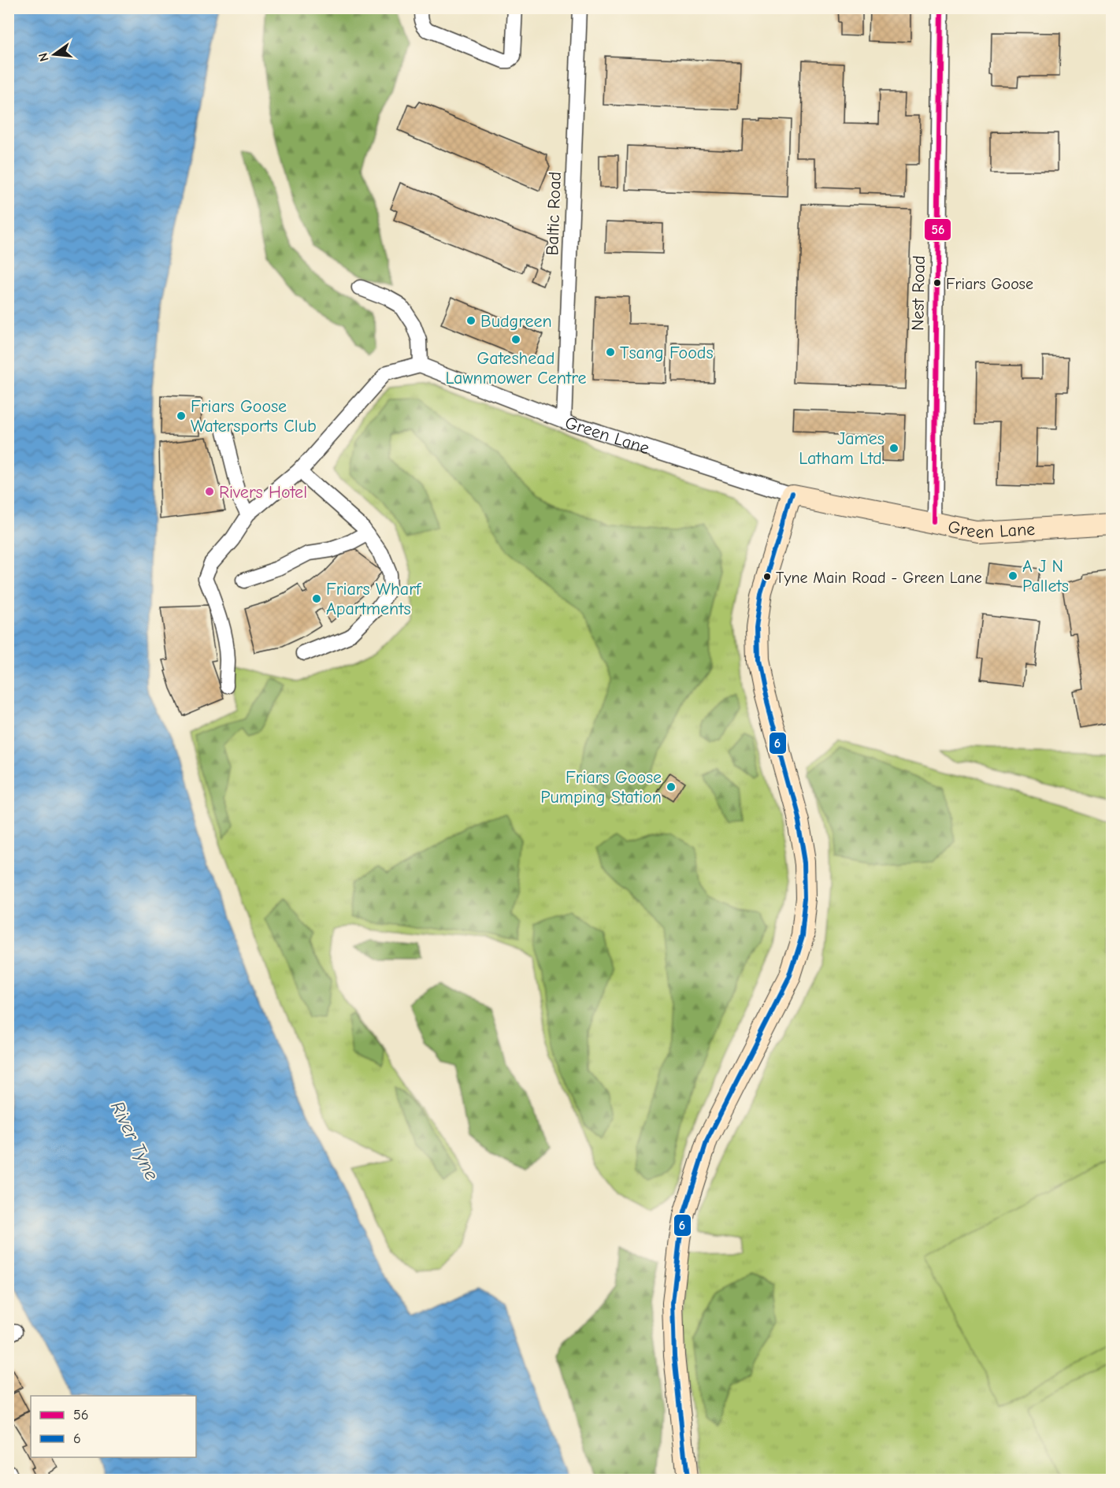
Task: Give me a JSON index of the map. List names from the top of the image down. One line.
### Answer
{"streets":{"street":["Baltic Road","Nest Road","Green Lane"]},"crossings":[["Baltic Road","Green Lane"],["Nest Road","Green Lane"]],"water":["River Tyne"],"places":["Friars Goose","Budgreen","Gateshead Lawnmower Centre","Tsang Foods","Friars Goose Watersports Club","James Latham Ltd.","Rivers Hotel","A J N Pallets","Tyne Main Road - Green Lane","Friars Wharf Apartments","Friars Goose Pumping Station"],"lines":["transit line 56","transit line 6"],"legend":["56","6"],"north":"left"}
